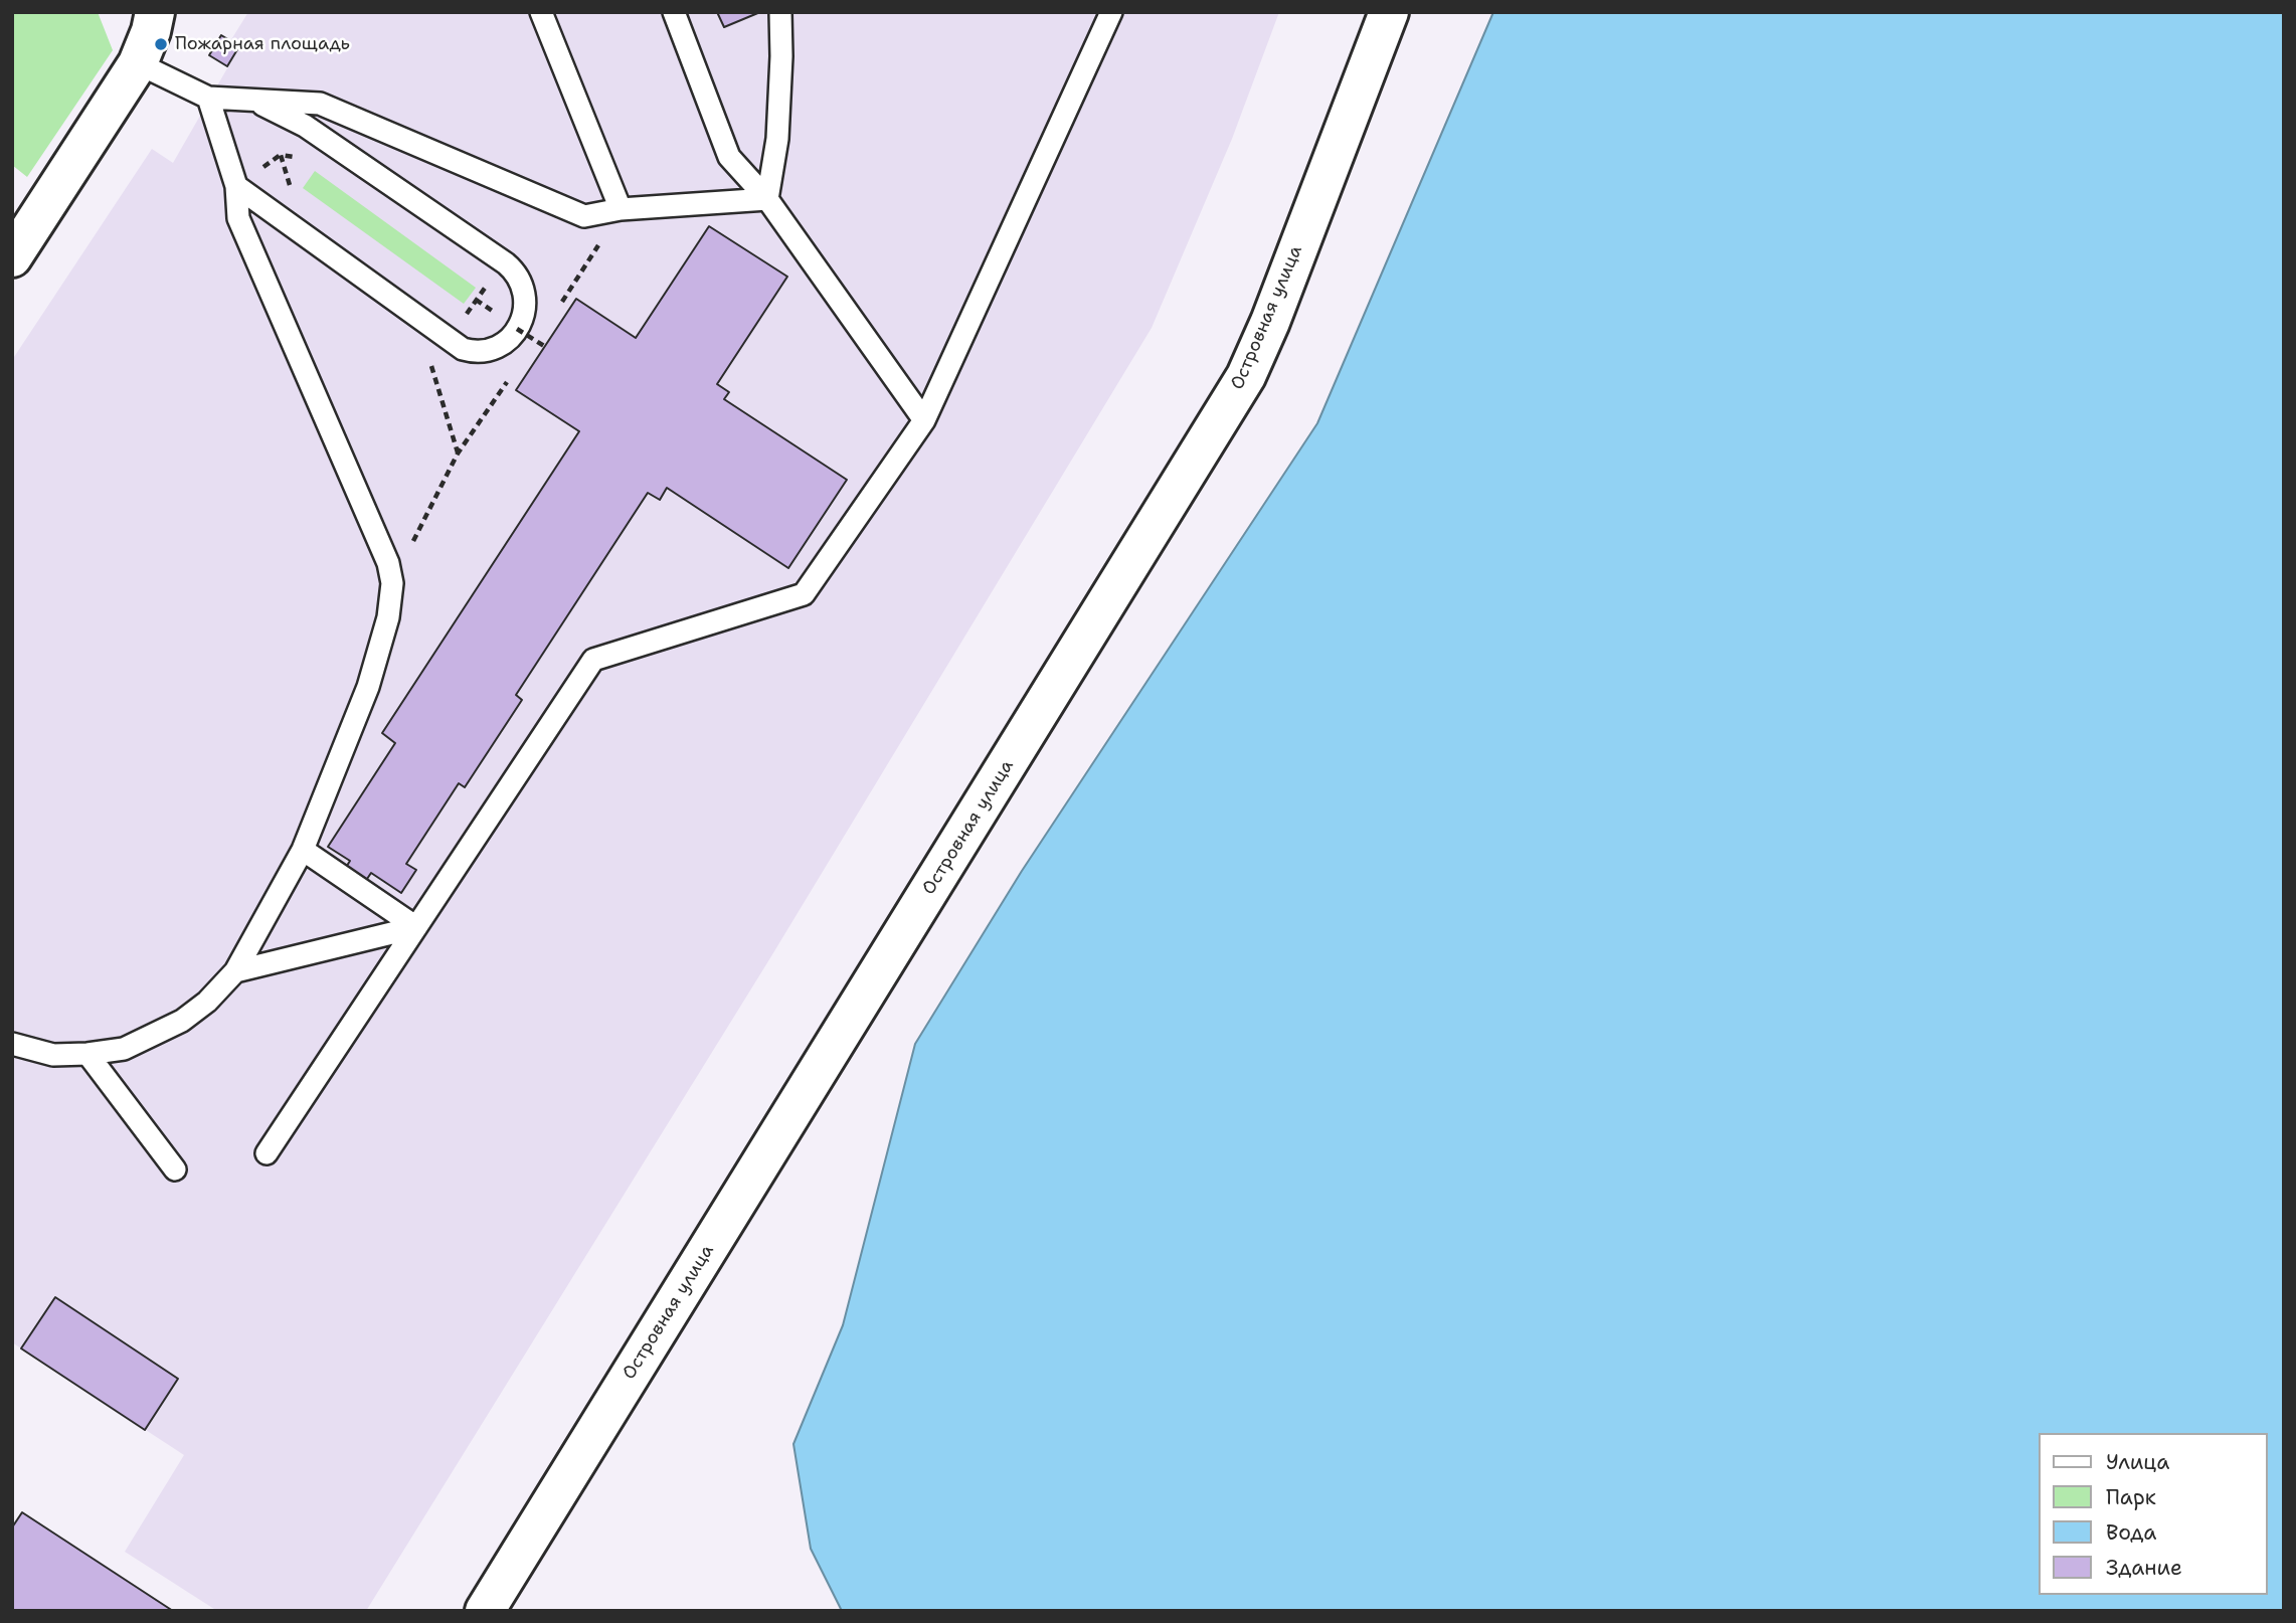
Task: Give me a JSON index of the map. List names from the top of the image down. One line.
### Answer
{"streets":{"main road":["Островная улица"]},"places":["Пожарная площадь"],"legend":["Улица","Парк","Вода","Здание"]}
